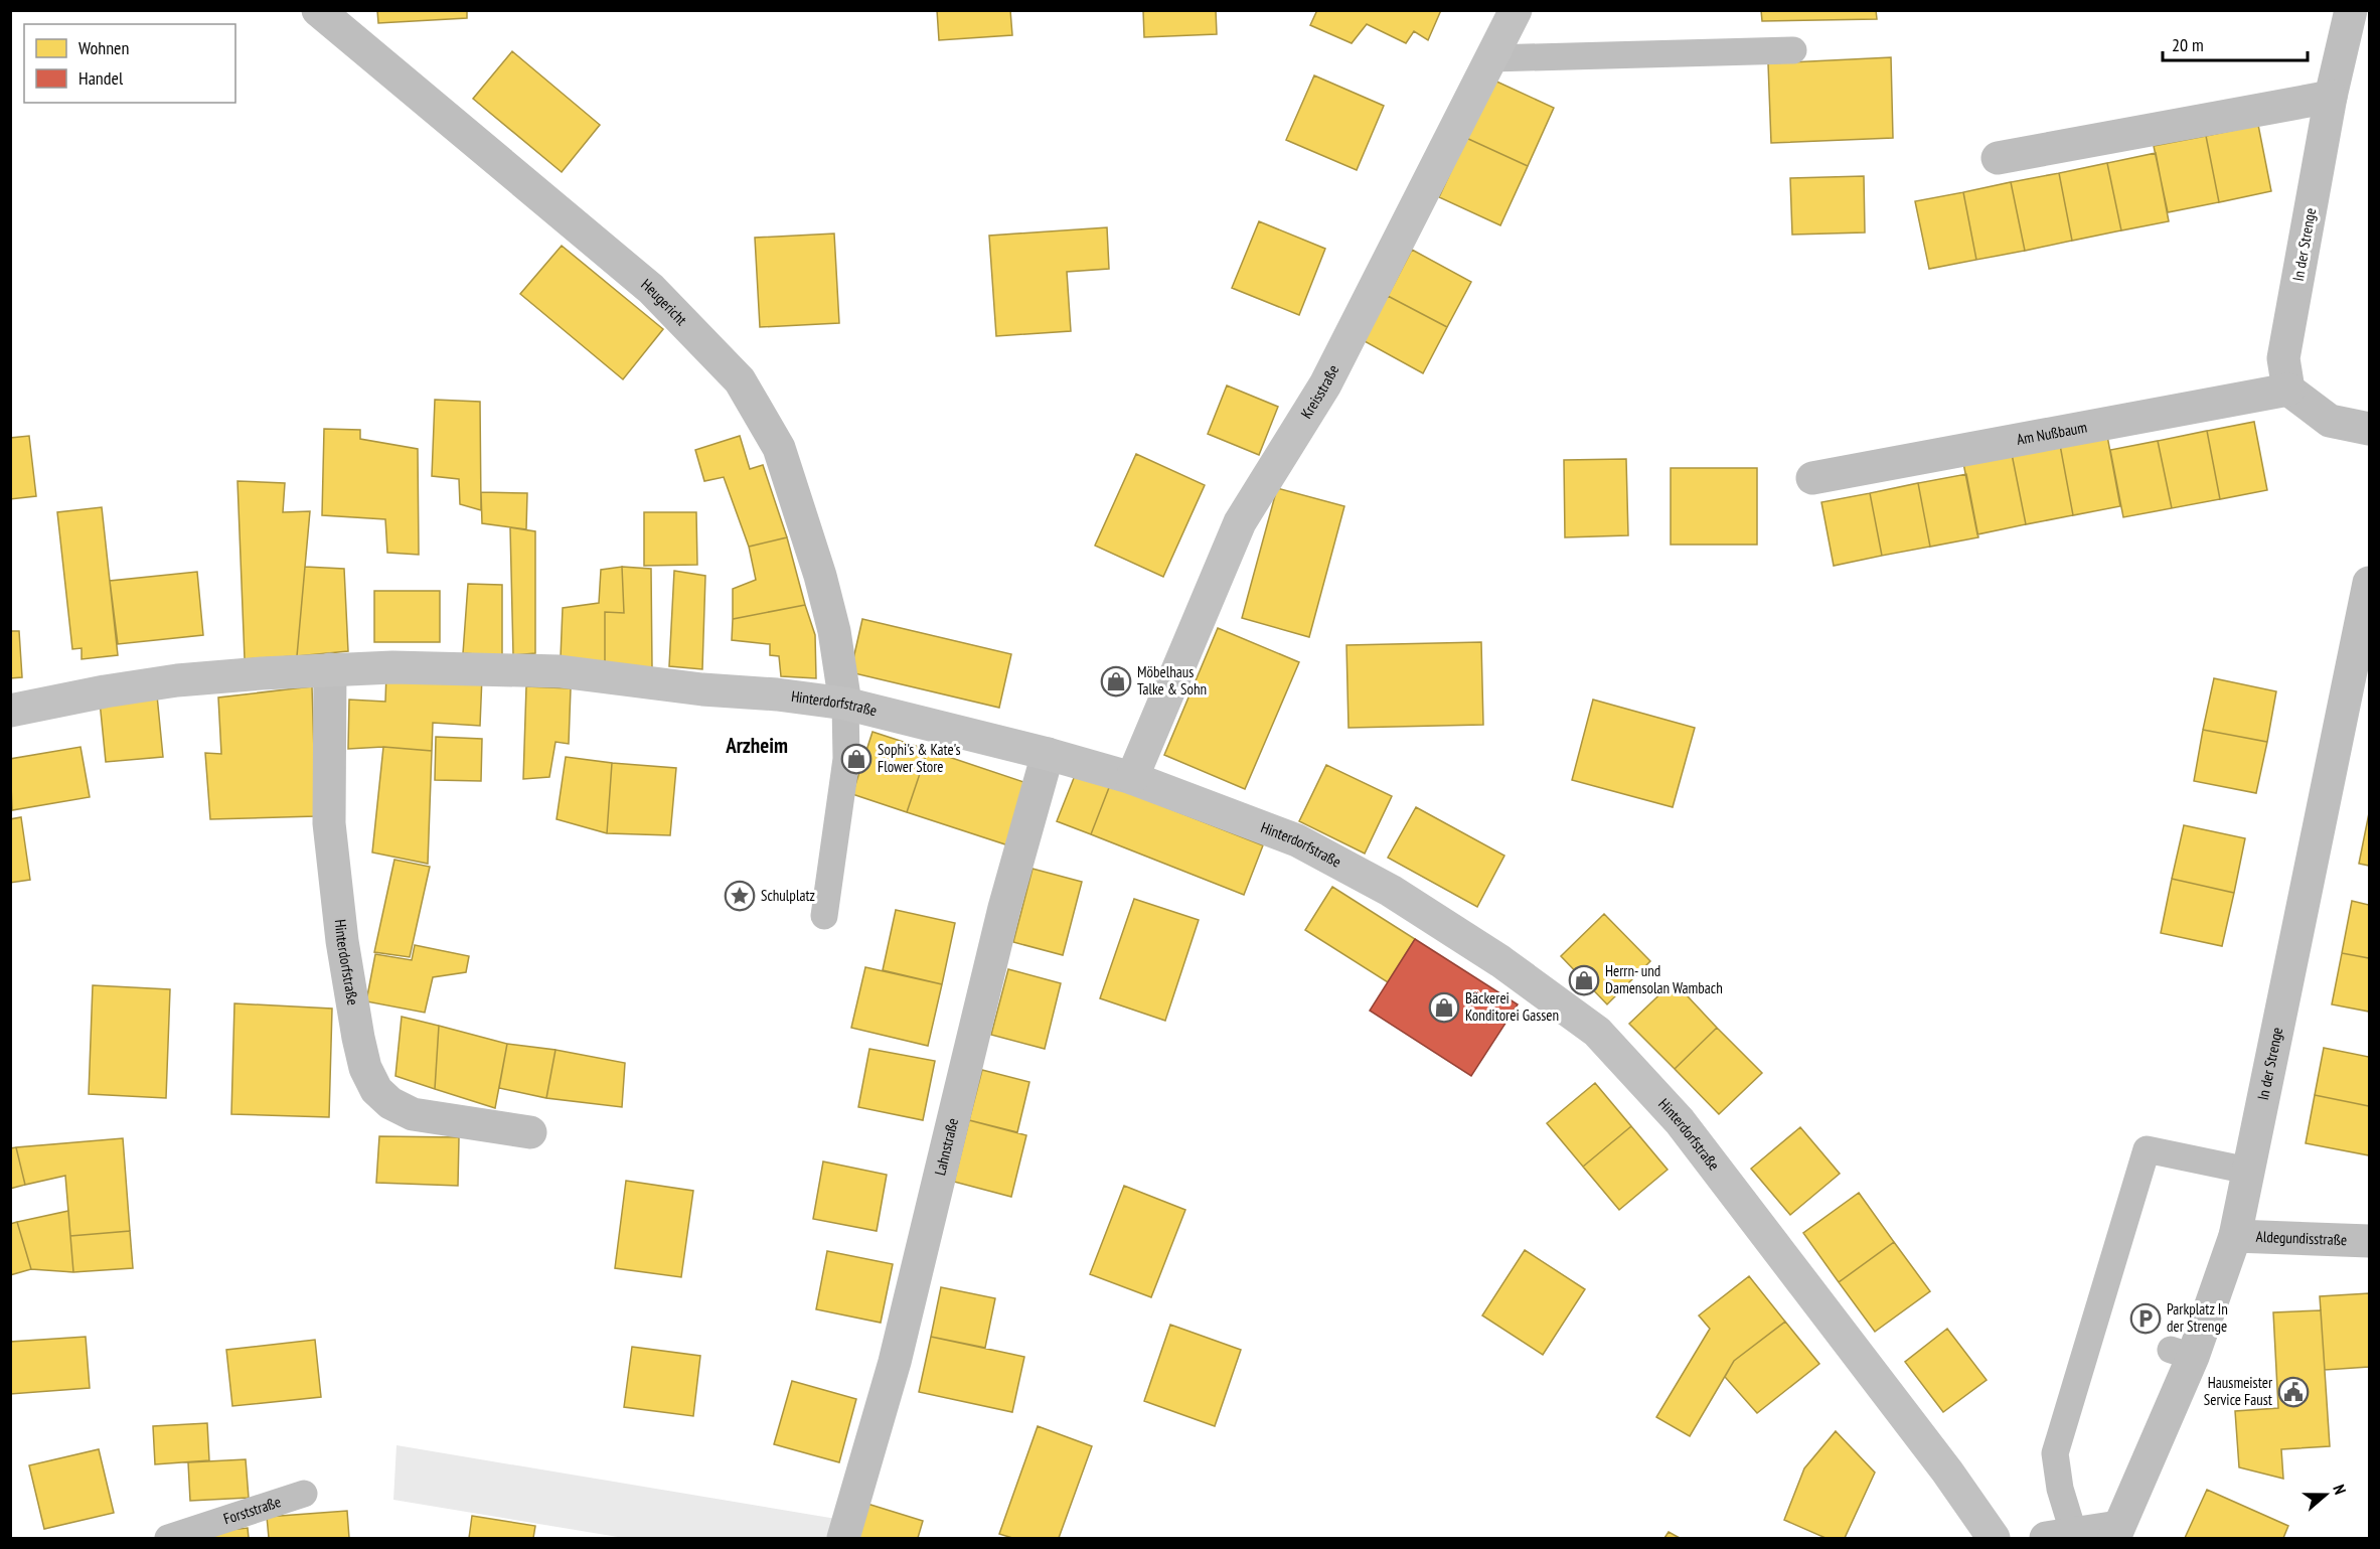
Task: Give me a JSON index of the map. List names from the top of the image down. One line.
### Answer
{"streets":{"street":["In der Strenge","Heugericht","Kreisstraße","Am Nußbaum","Hinterdorfstraße","Lahnstraße","Aldegundisstraße"],"lane":["Forststraße"]},"crossings":[["In der Strenge","Am Nußbaum"],["In der Strenge","Aldegundisstraße"],["Heugericht","Hinterdorfstraße"],["Kreisstraße","Hinterdorfstraße"],["Hinterdorfstraße","Lahnstraße"]],"districts":["Arzheim"],"places":{"shop":["Möbelhaus Talke & Sohn","Sophi's & Kate's Flower Store","Herrn- und Damensolan Wambach","Bäckerei Konditorei Gassen"],"place":["Schulplatz"],"parking":["Parkplatz In der Strenge"],"public building":["Hausmeister Service Faust"]},"legend":["Wohnen","Handel"],"scale_bar":"20 m","north":"right"}
